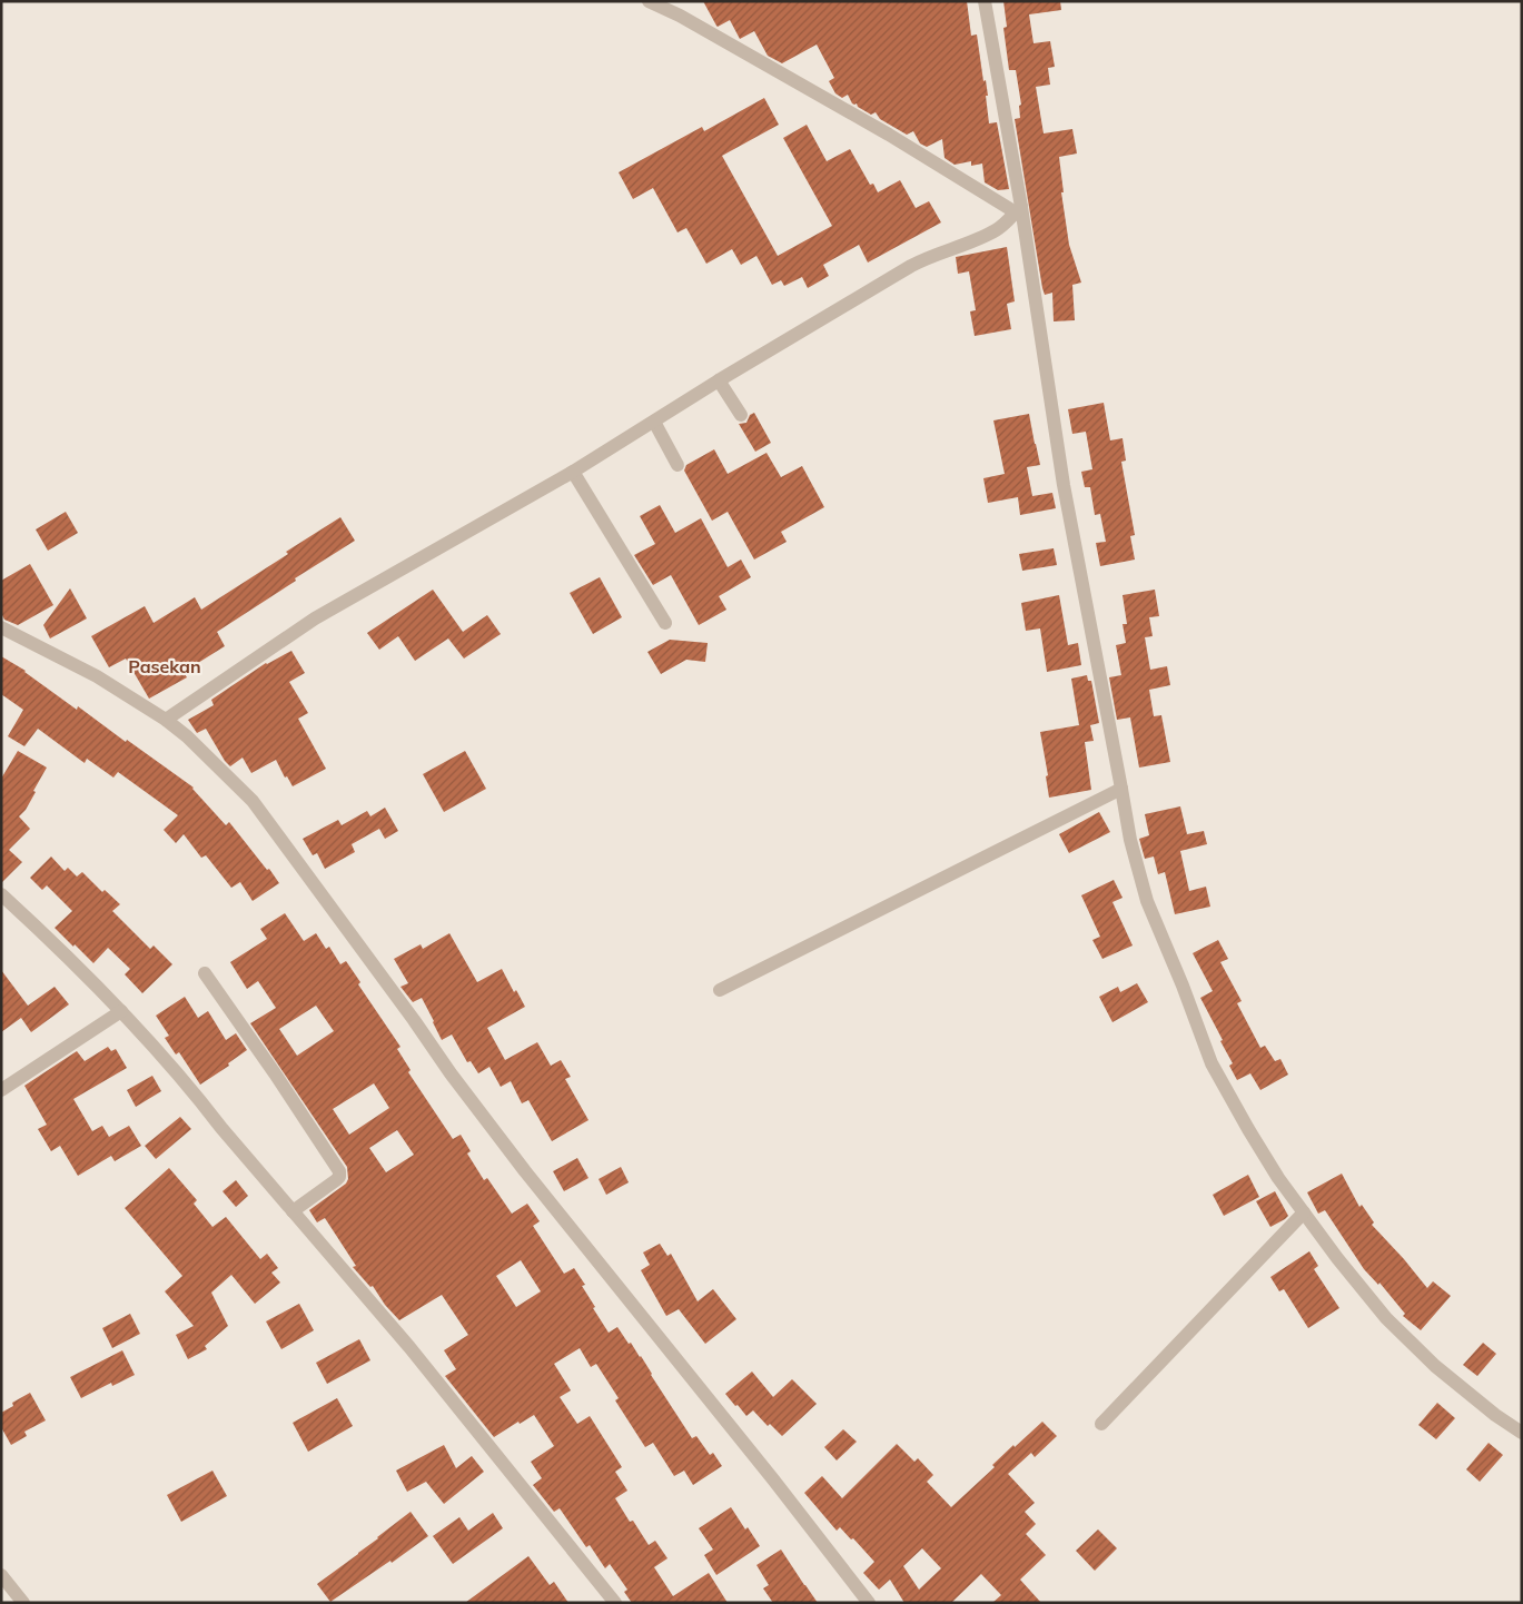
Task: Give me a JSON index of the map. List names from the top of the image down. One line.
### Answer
{"districts":["Pasekan"]}
